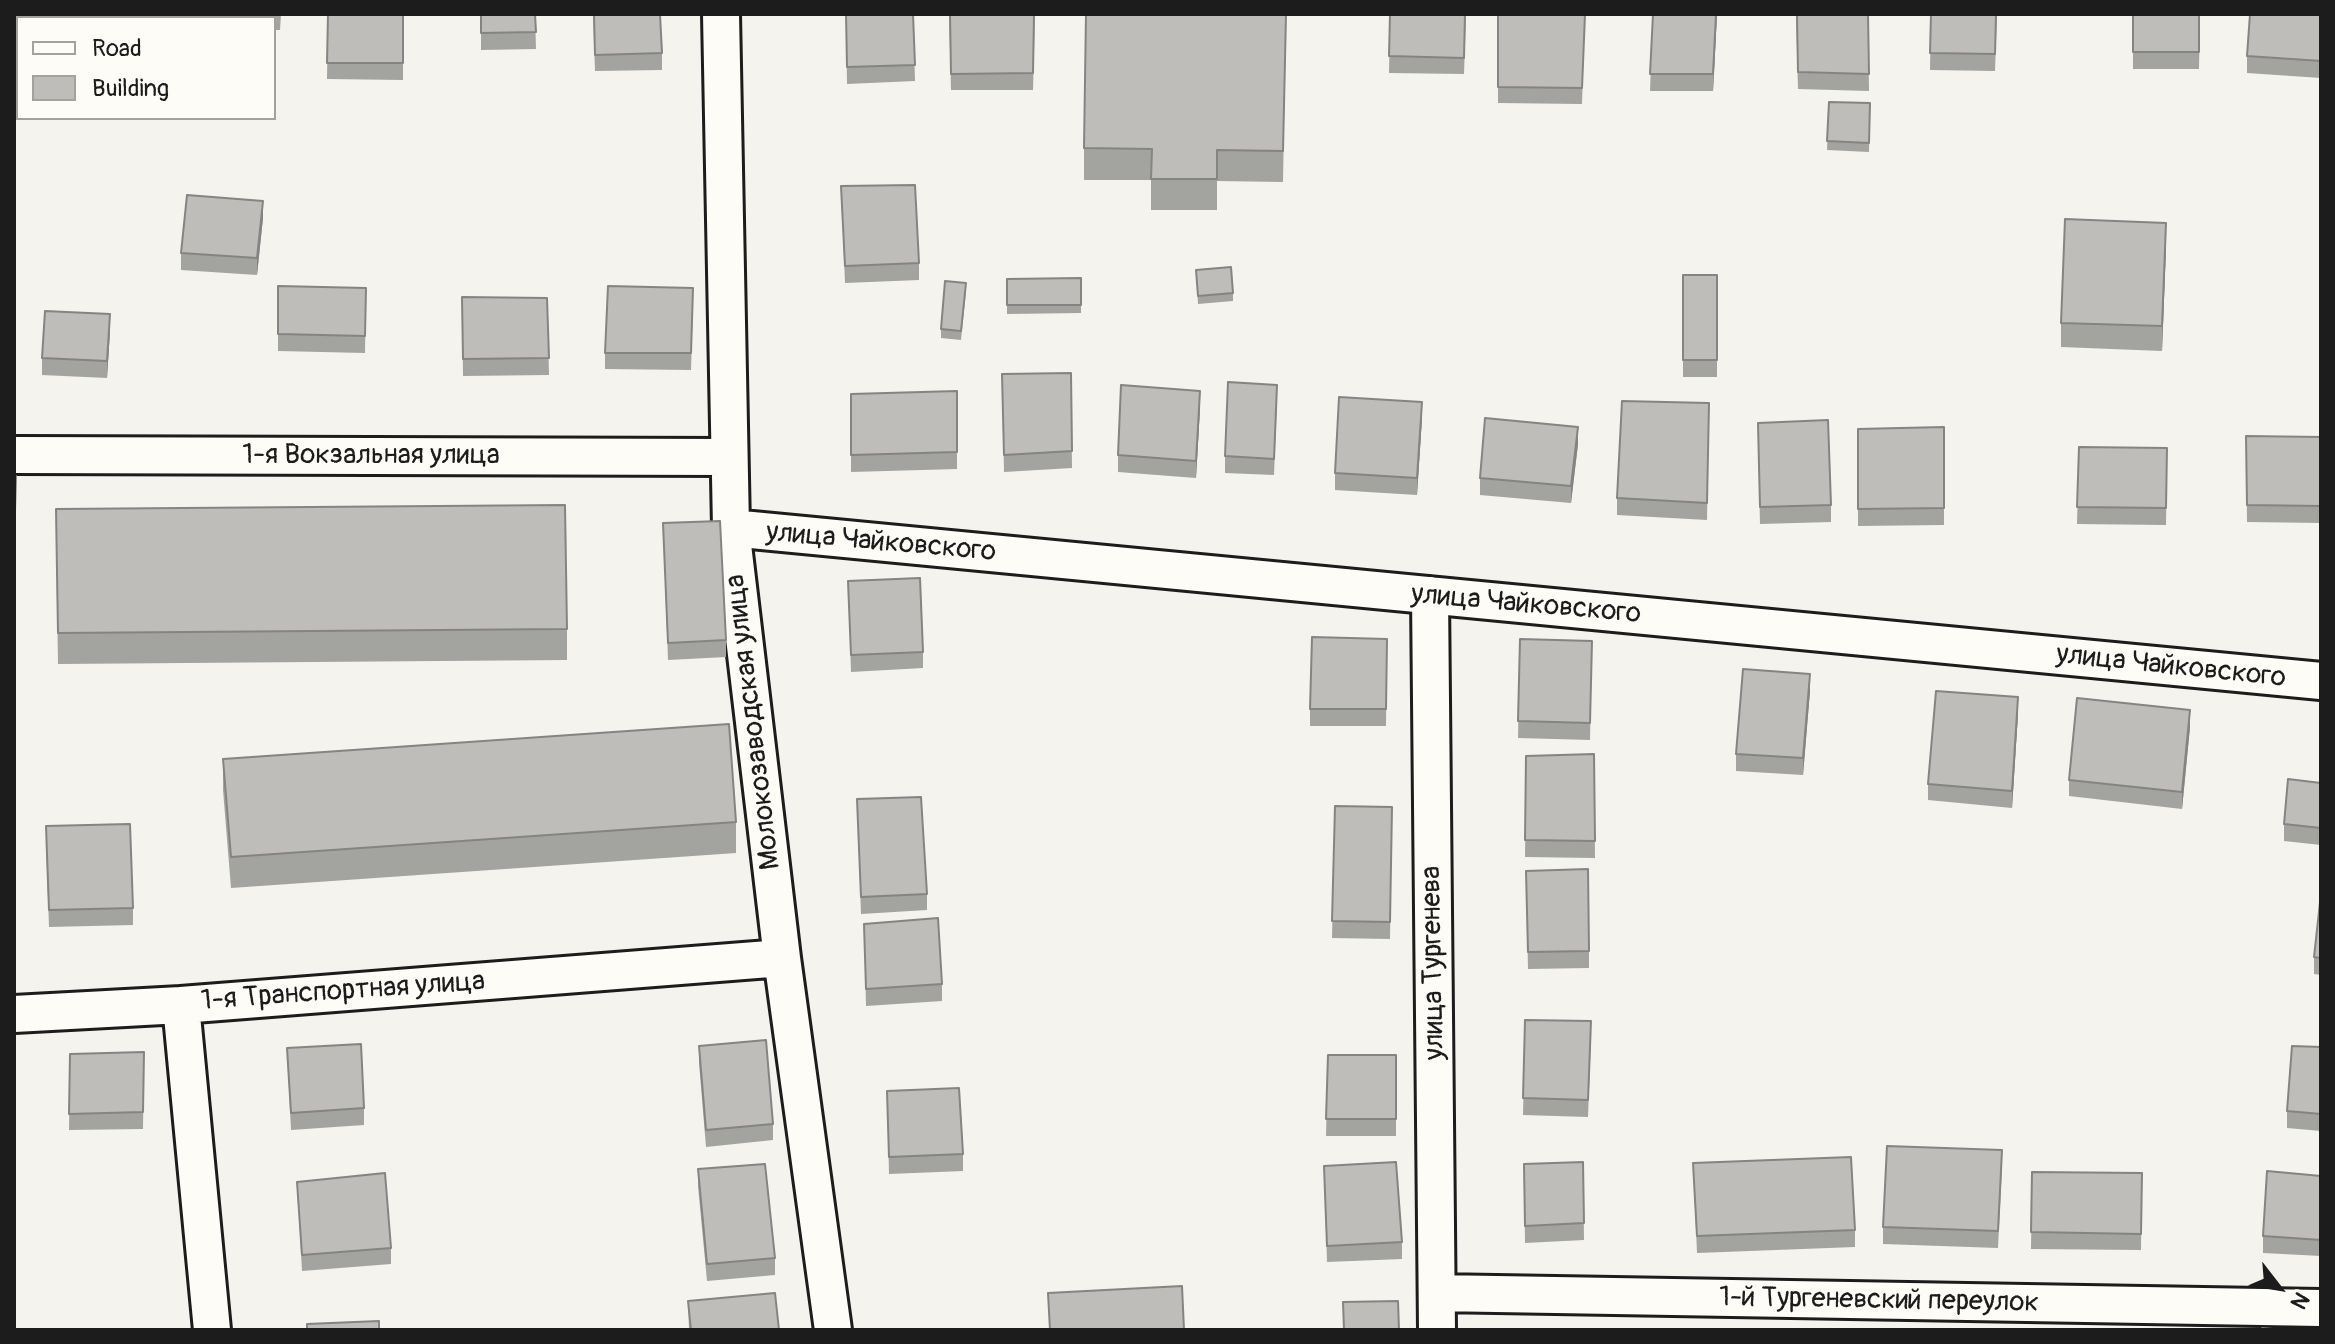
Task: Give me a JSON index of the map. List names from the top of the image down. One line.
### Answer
{"streets":{"street":["1-я Вокзальная улица","улица Чайковского","Молокозаводская улица","улица Тургенева","1-я Транспортная улица","1-й Тургеневский переулок"]},"crossings":[["1-я Вокзальная улица","Молокозаводская улица"],["улица Чайковского","Молокозаводская улица"],["улица Чайковского","улица Тургенева"],["Молокозаводская улица","1-я Транспортная улица"],["улица Тургенева","1-й Тургеневский переулок"]],"legend":["Road","Building"],"north":"bottom right"}
